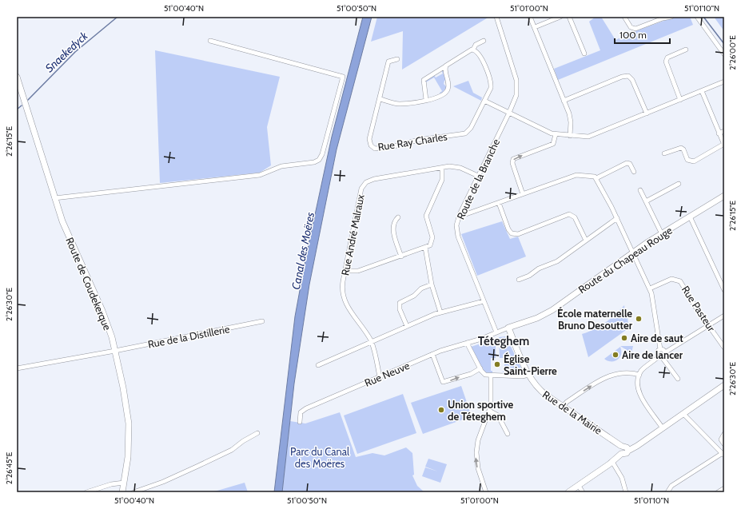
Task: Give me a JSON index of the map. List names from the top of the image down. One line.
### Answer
{"streets":{"main road":["Route du Chapeau Rouge","Route de Coudekerque","Rue de la Mairie"],"street":["Rue Ray Charles","Route de la Branche","Rue André Malraux","Rue Pasteur","Rue de la Distillerie","Rue Neuve"]},"crossings":[["Route de la Branche","Rue André Malraux"],["Route de la Branche","Rue Neuve"],["Rue André Malraux","Rue Neuve"],["Route du Chapeau Rouge","Rue Neuve"],["Route du Chapeau Rouge","Rue de la Mairie"],["Route de Coudekerque","Rue de la Distillerie"],["Rue Neuve","Rue de la Mairie"]],"districts":["Téteghem"],"water":["Snaekedyck","Canal des Moëres"],"parks":["Parc du Canal des Moëres"],"places":["École maternelle Bruno Desoutter","Aire de saut","Aire de lancer","Église Saint-Pierre","Union sportive de Téteghem"],"scale_bar":"100 m","coordinates":["51°00'40\"N","51°00'50\"N","51°01'00\"N","51°01'10\"N","2°26'00\"E","2°26'15\"E","2°26'30\"E","2°26'45\"E"]}
